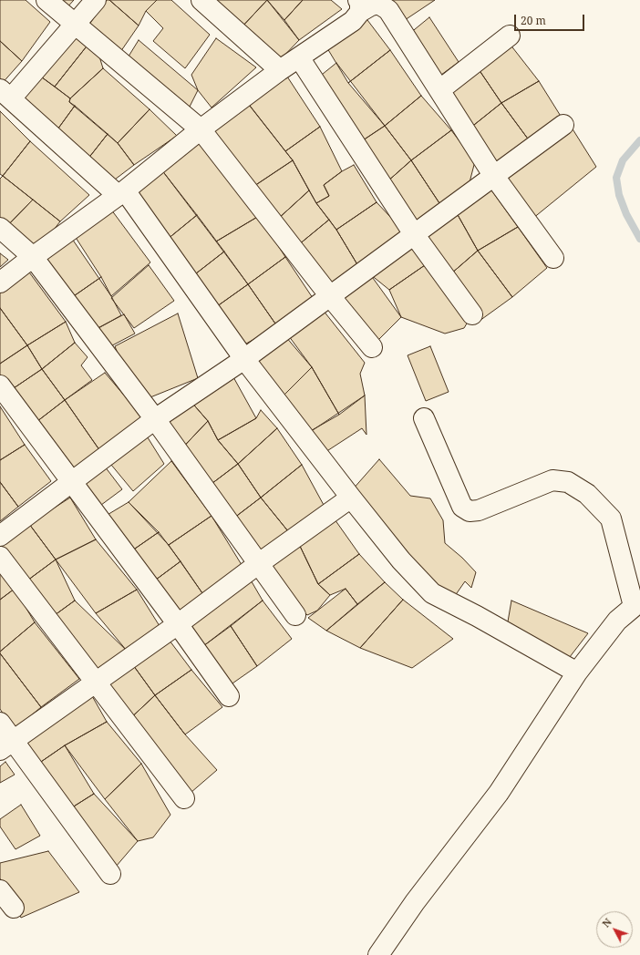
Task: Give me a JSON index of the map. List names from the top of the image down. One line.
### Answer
{"scale_bar":"20 m","north":"top left"}
